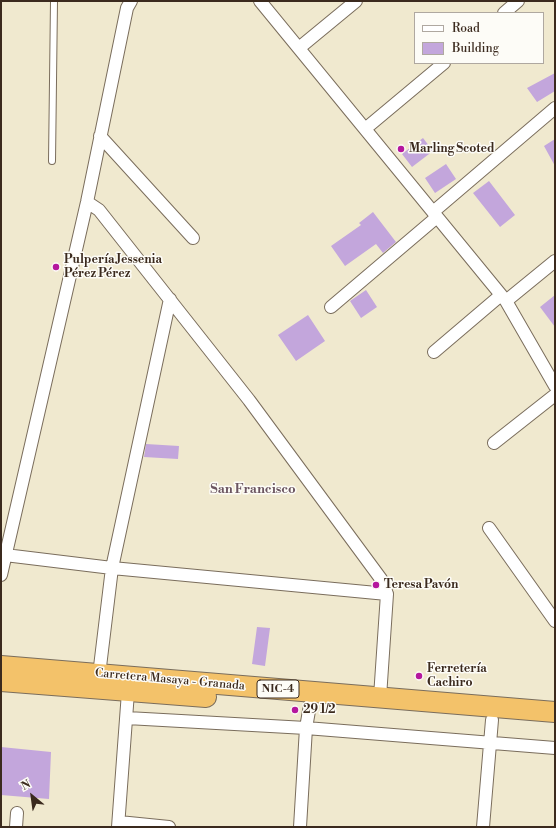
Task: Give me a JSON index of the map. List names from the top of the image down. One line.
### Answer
{"streets":{"highway":["Carretera Masaya - Granada","NIC-4"]},"districts":["San Francisco"],"places":["Marling Scoted","Pulpería Jessenia Pérez Pérez","Teresa Pavón","Ferretería Cachiro","29 1/2"],"legend":["Road","Building"],"north":"top left"}
